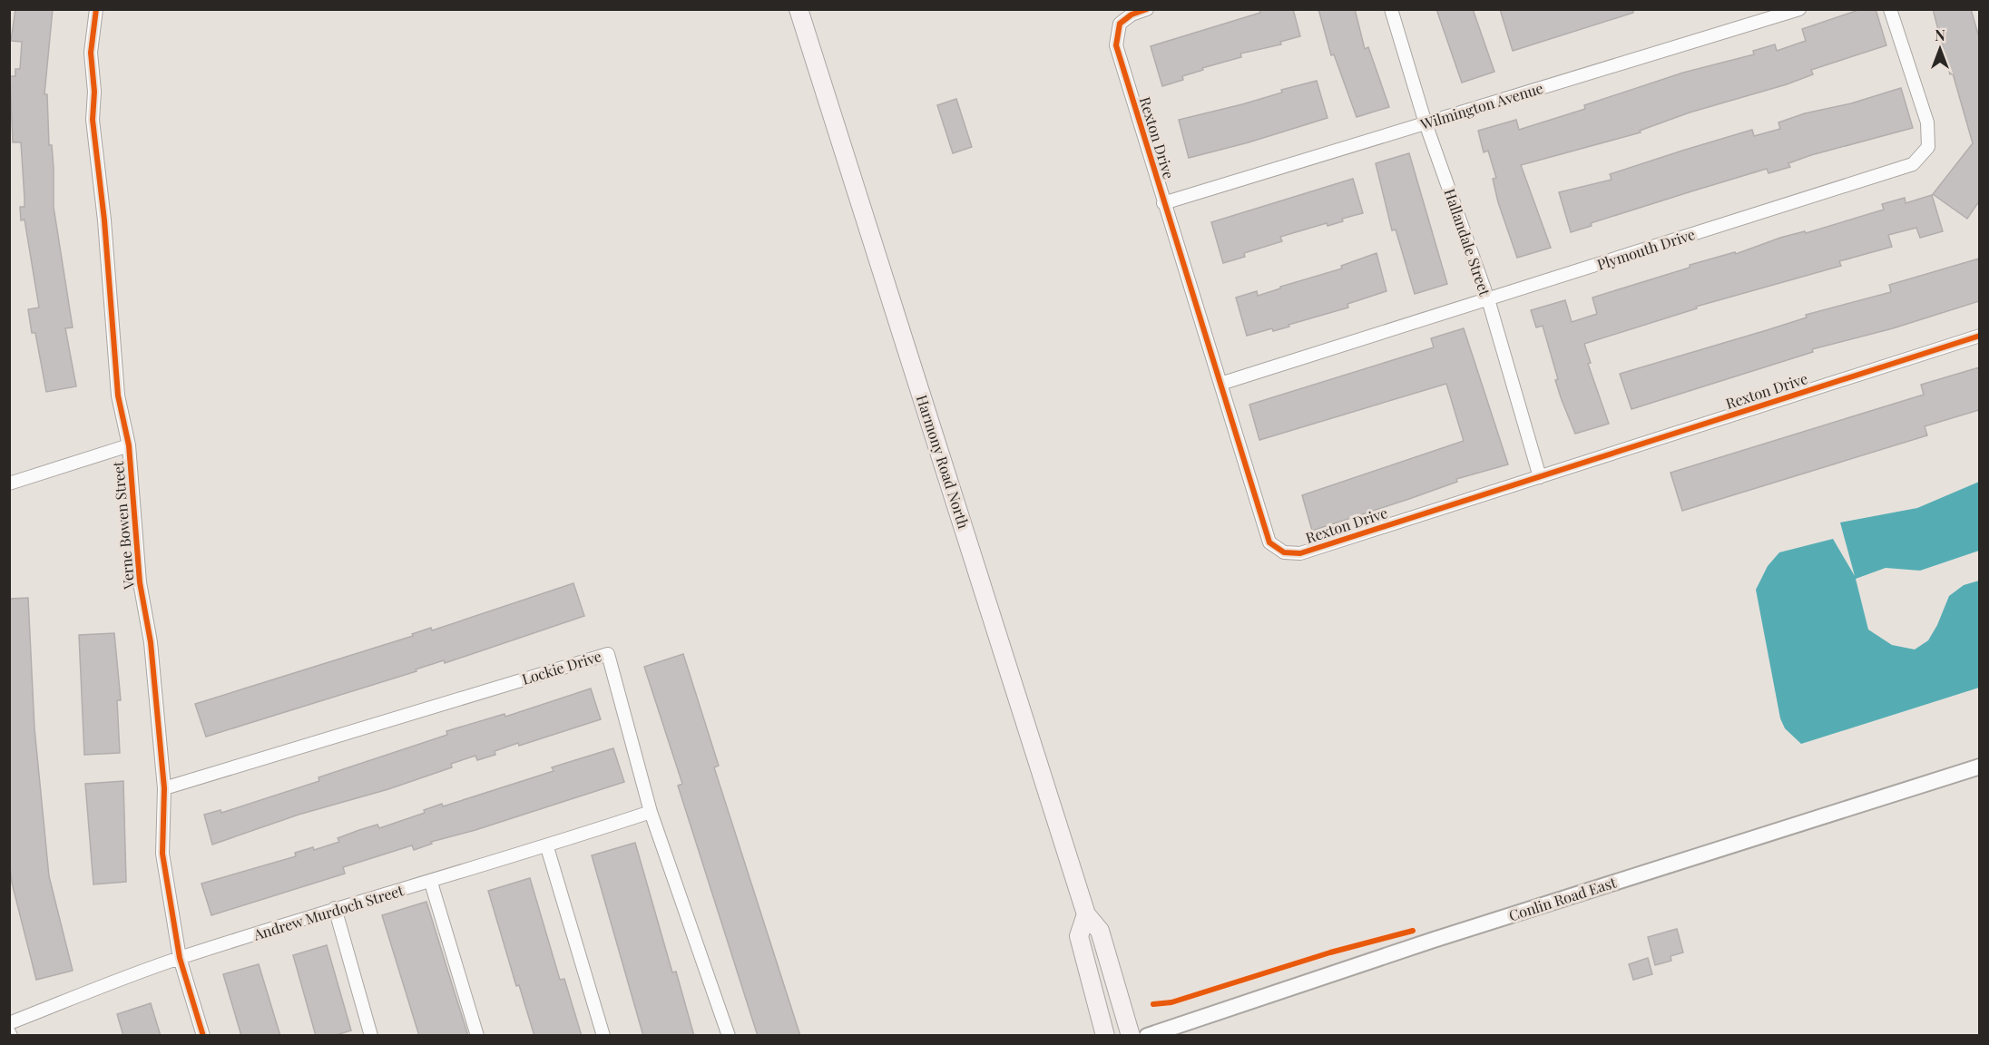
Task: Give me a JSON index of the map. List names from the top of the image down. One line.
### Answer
{"streets":{"main road":["Harmony Road North"],"street":["Wilmington Avenue","Rexton Drive","Hallandale Street","Plymouth Drive","Verne Bowen Street","Lockie Drive","Conlin Road East","Andrew Murdoch Street"]},"crossings":[["Wilmington Avenue","Rexton Drive"],["Wilmington Avenue","Hallandale Street"],["Rexton Drive","Hallandale Street"],["Rexton Drive","Plymouth Drive"],["Hallandale Street","Plymouth Drive"],["Verne Bowen Street","Lockie Drive"],["Verne Bowen Street","Andrew Murdoch Street"],["Lockie Drive","Andrew Murdoch Street"]],"north":"top"}
